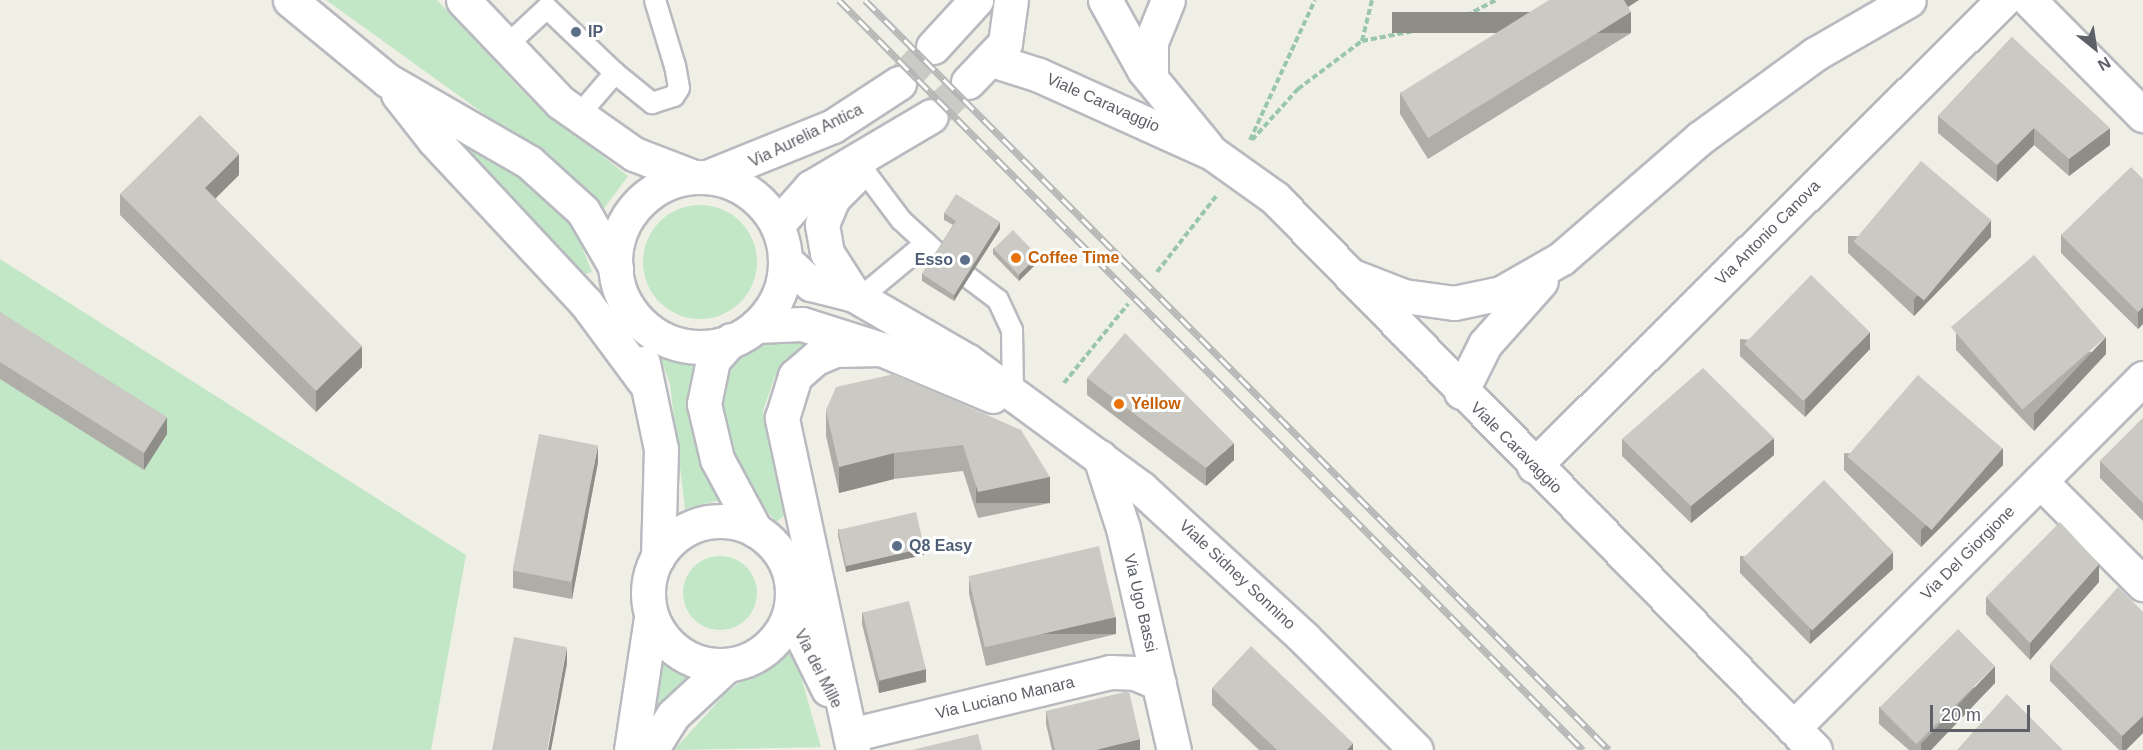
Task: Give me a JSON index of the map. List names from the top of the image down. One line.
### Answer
{"streets":{"street":["Viale Caravaggio","Via Aurelia Antica","Via Antonio Canova","Via Del Giorgione","Viale Sidney Sonnino","Via Ugo Bassi","Via dei Mille","Via Luciano Manara"]},"crossings":[["Viale Caravaggio","Via Antonio Canova"],["Viale Caravaggio","Via Del Giorgione"],["Via Aurelia Antica","Viale Sidney Sonnino"],["Viale Sidney Sonnino","Via Ugo Bassi"],["Via Ugo Bassi","Via Luciano Manara"],["Via dei Mille","Via Luciano Manara"]],"places":["IP","Coffee Time","Esso","Yellow","Q8 Easy"],"scale_bar":"20 m","north":"bottom right"}
